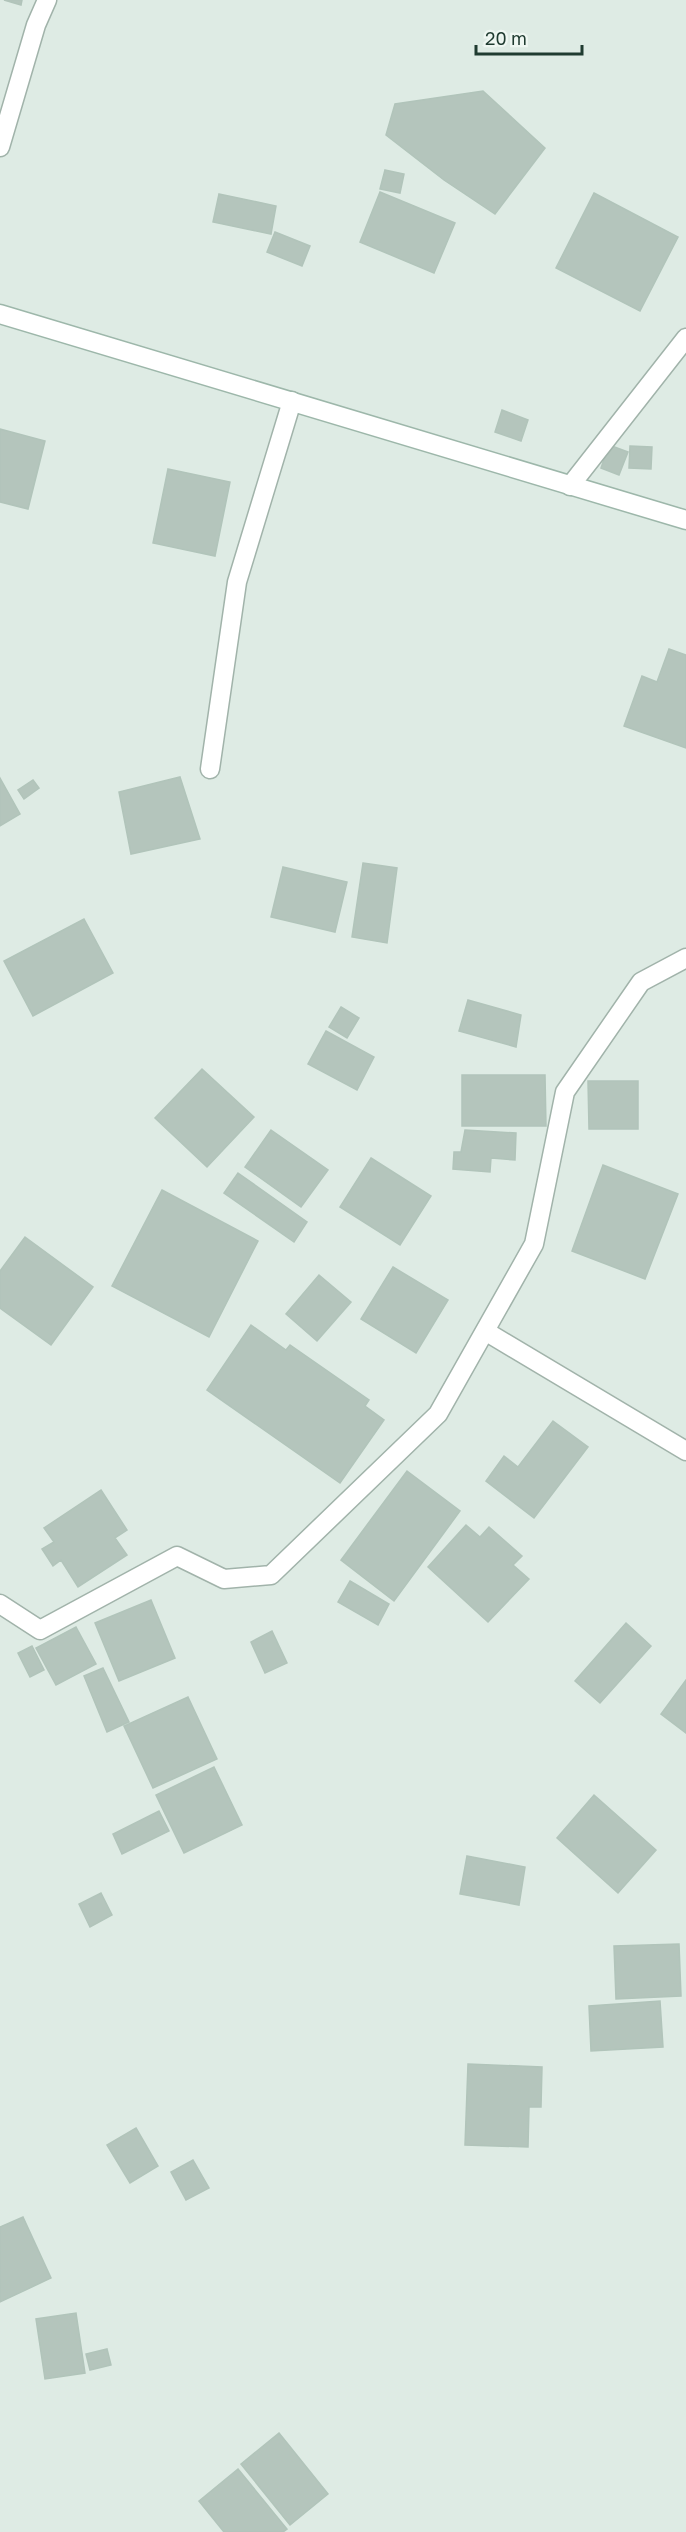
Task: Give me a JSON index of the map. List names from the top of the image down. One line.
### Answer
{"scale_bar":"20 m"}
